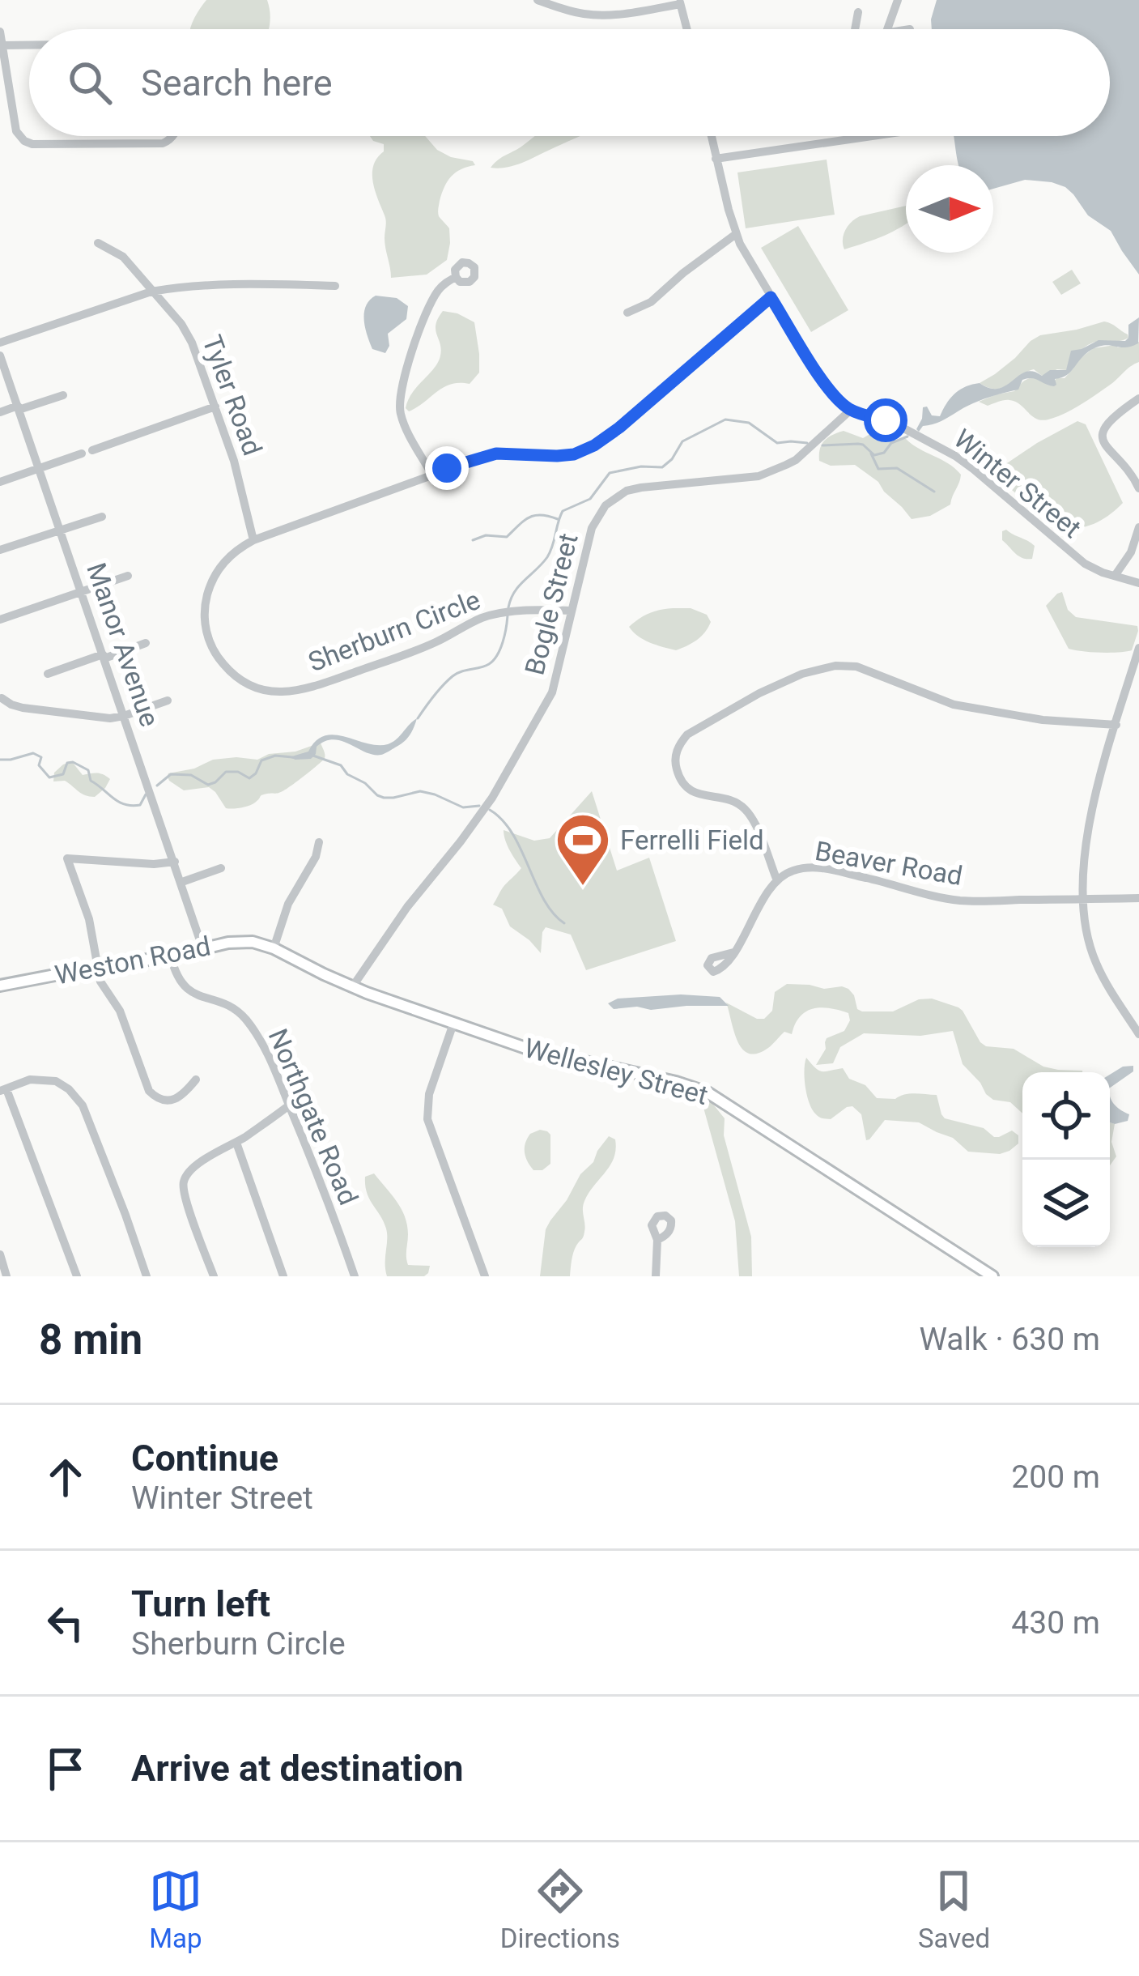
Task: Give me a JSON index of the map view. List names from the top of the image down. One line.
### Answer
{"streets":{"main road":["Weston Road","Wellesley Street"],"street":["Tyler Road","Winter Street","Bogle Street","Sherburn Circle","Manor Avenue","Beaver Road","Northgate Road"]},"crossings":[["Tyler Road","Sherburn Circle"],["Winter Street","Bogle Street"],["Winter Street","Sherburn Circle"],["Bogle Street","Sherburn Circle"],["Bogle Street","Wellesley Street"],["Manor Avenue","Weston Road"],["Weston Road","Wellesley Street"],["Weston Road","Northgate Road"]],"places":{"sports":["Ferrelli Field"]},"north":"right","page":{"search":"Search here","heading":["8 min","Walk · 630 m"],"list":[["Continue","Winter Street","200 m"],["Turn left","Sherburn Circle","430 m"],"Arrive at destination"],"nav":["Map","Directions","Saved"]}}
